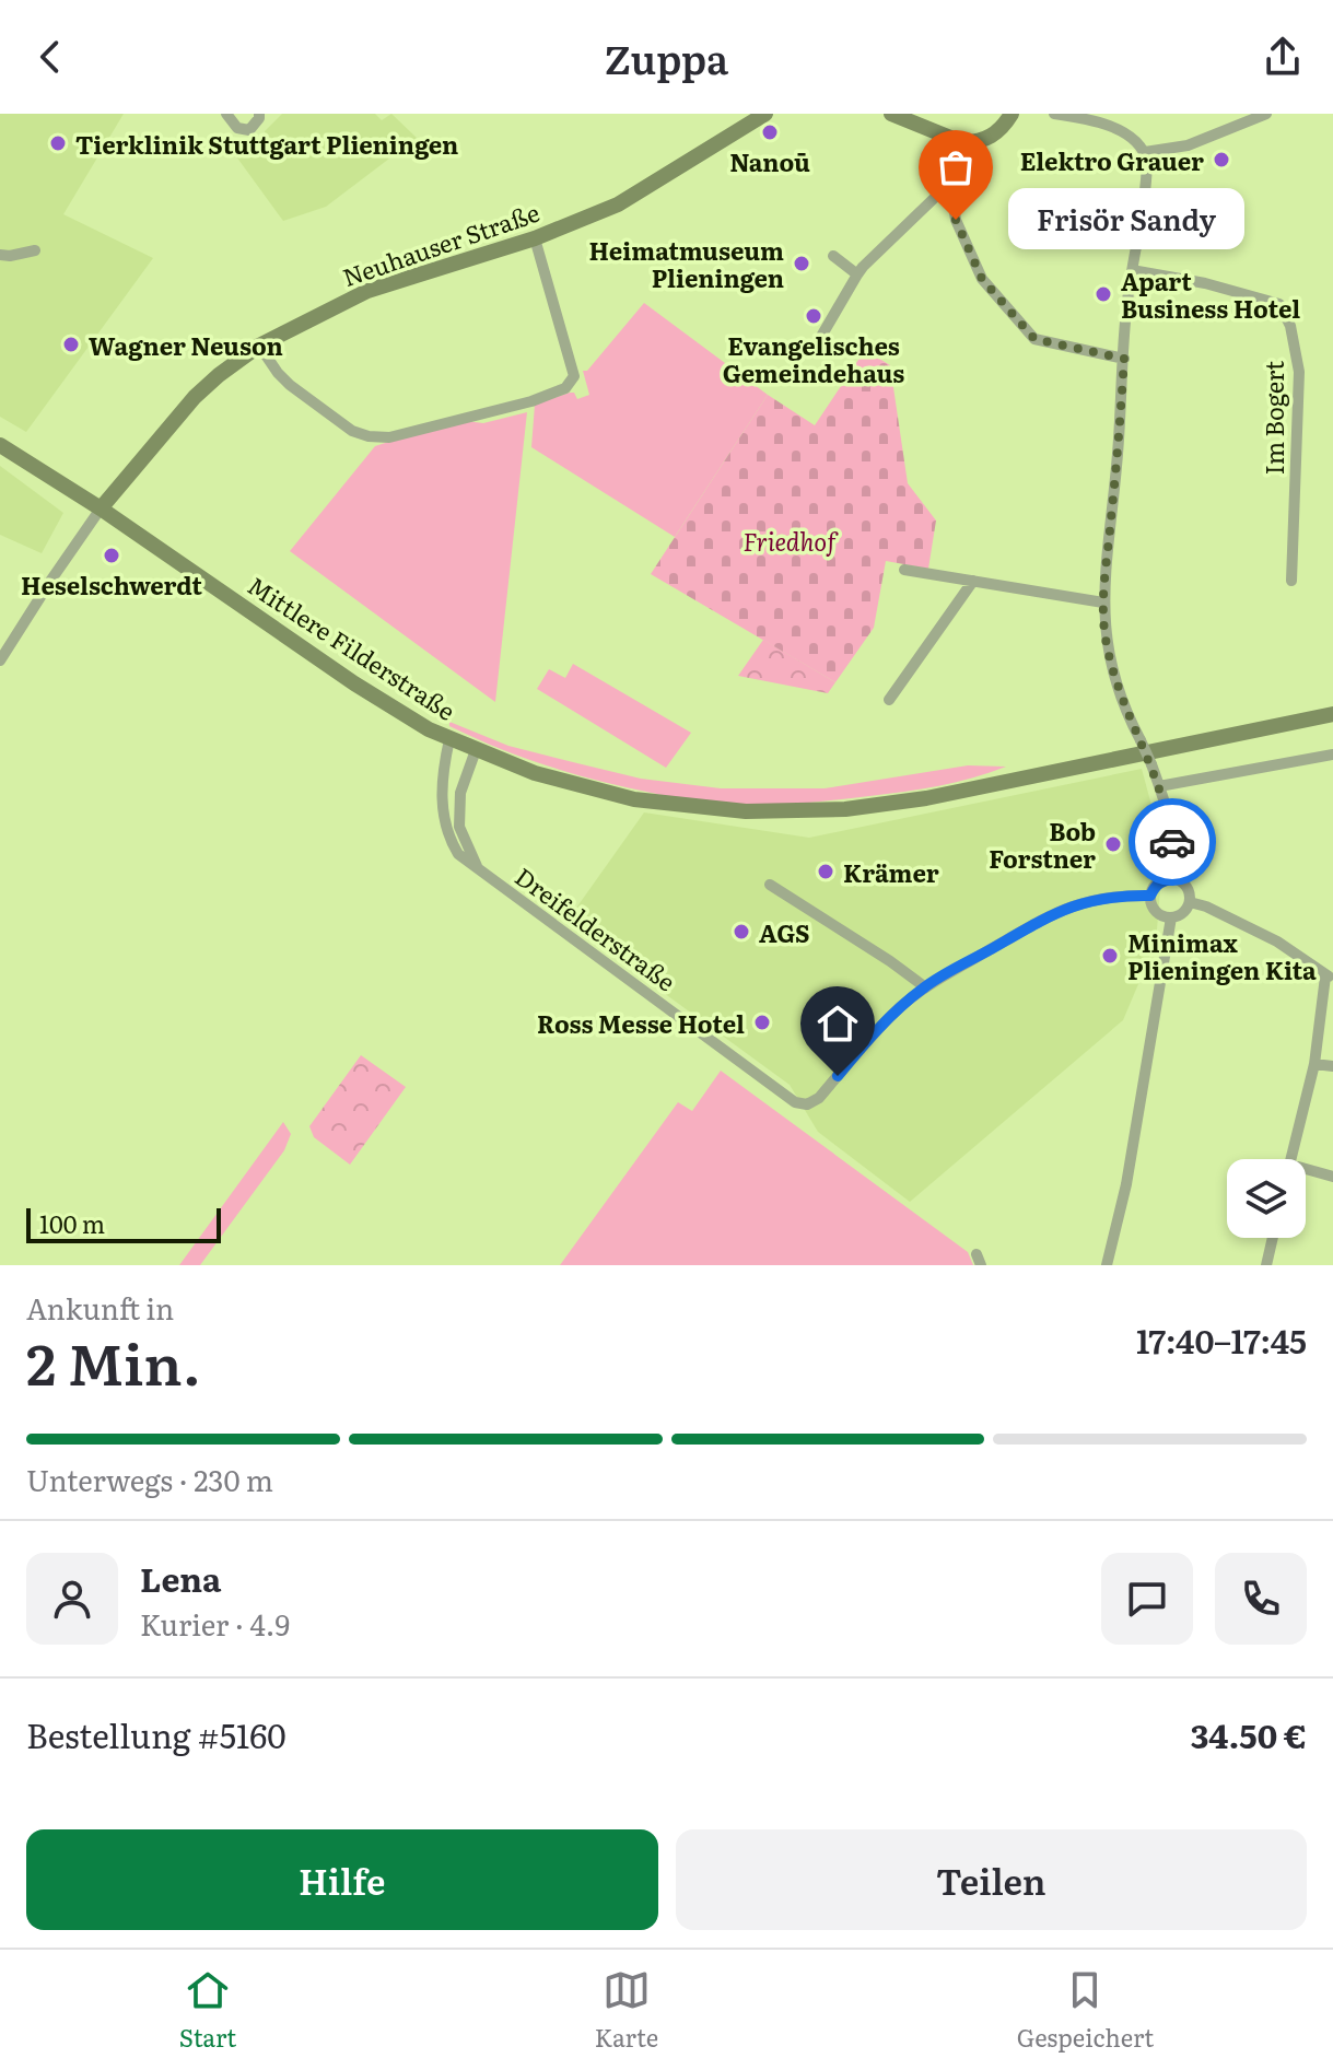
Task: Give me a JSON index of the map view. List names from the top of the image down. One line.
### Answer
{"streets":{"main road":["Neuhauser Straße","Mittlere Filderstraße"],"street":["Im Bogert","Dreifelderstraße"]},"crossings":[["Neuhauser Straße","Mittlere Filderstraße"],["Mittlere Filderstraße","Dreifelderstraße"]],"parks":["Friedhof"],"places":["Nanoū","Tierklinik Stuttgart Plieningen","Elektro Grauer","Frisör Sandy","Heimatmuseum Plieningen","Apart Business Hotel","Evangelisches Gemeindehaus","Wagner Neuson","Heselschwerdt","Bob Forstner","Krämer","AGS","Minimax Plieningen Kita","Ross Messe Hotel"],"scale_bar":"100 m","page":{"header":"Zuppa","bubble":"Frisör Sandy","scale":"100 m","heading":["2 Min.","Ankunft in","17:40–17:45"],"panel":["Lena","Kurier · 4.9","Bestellung #5160","34.50 €"],"bar":"Unterwegs · 230 m","buttons":["Hilfe","Teilen"],"tabs":["Start","Karte","Gespeichert"]}}
